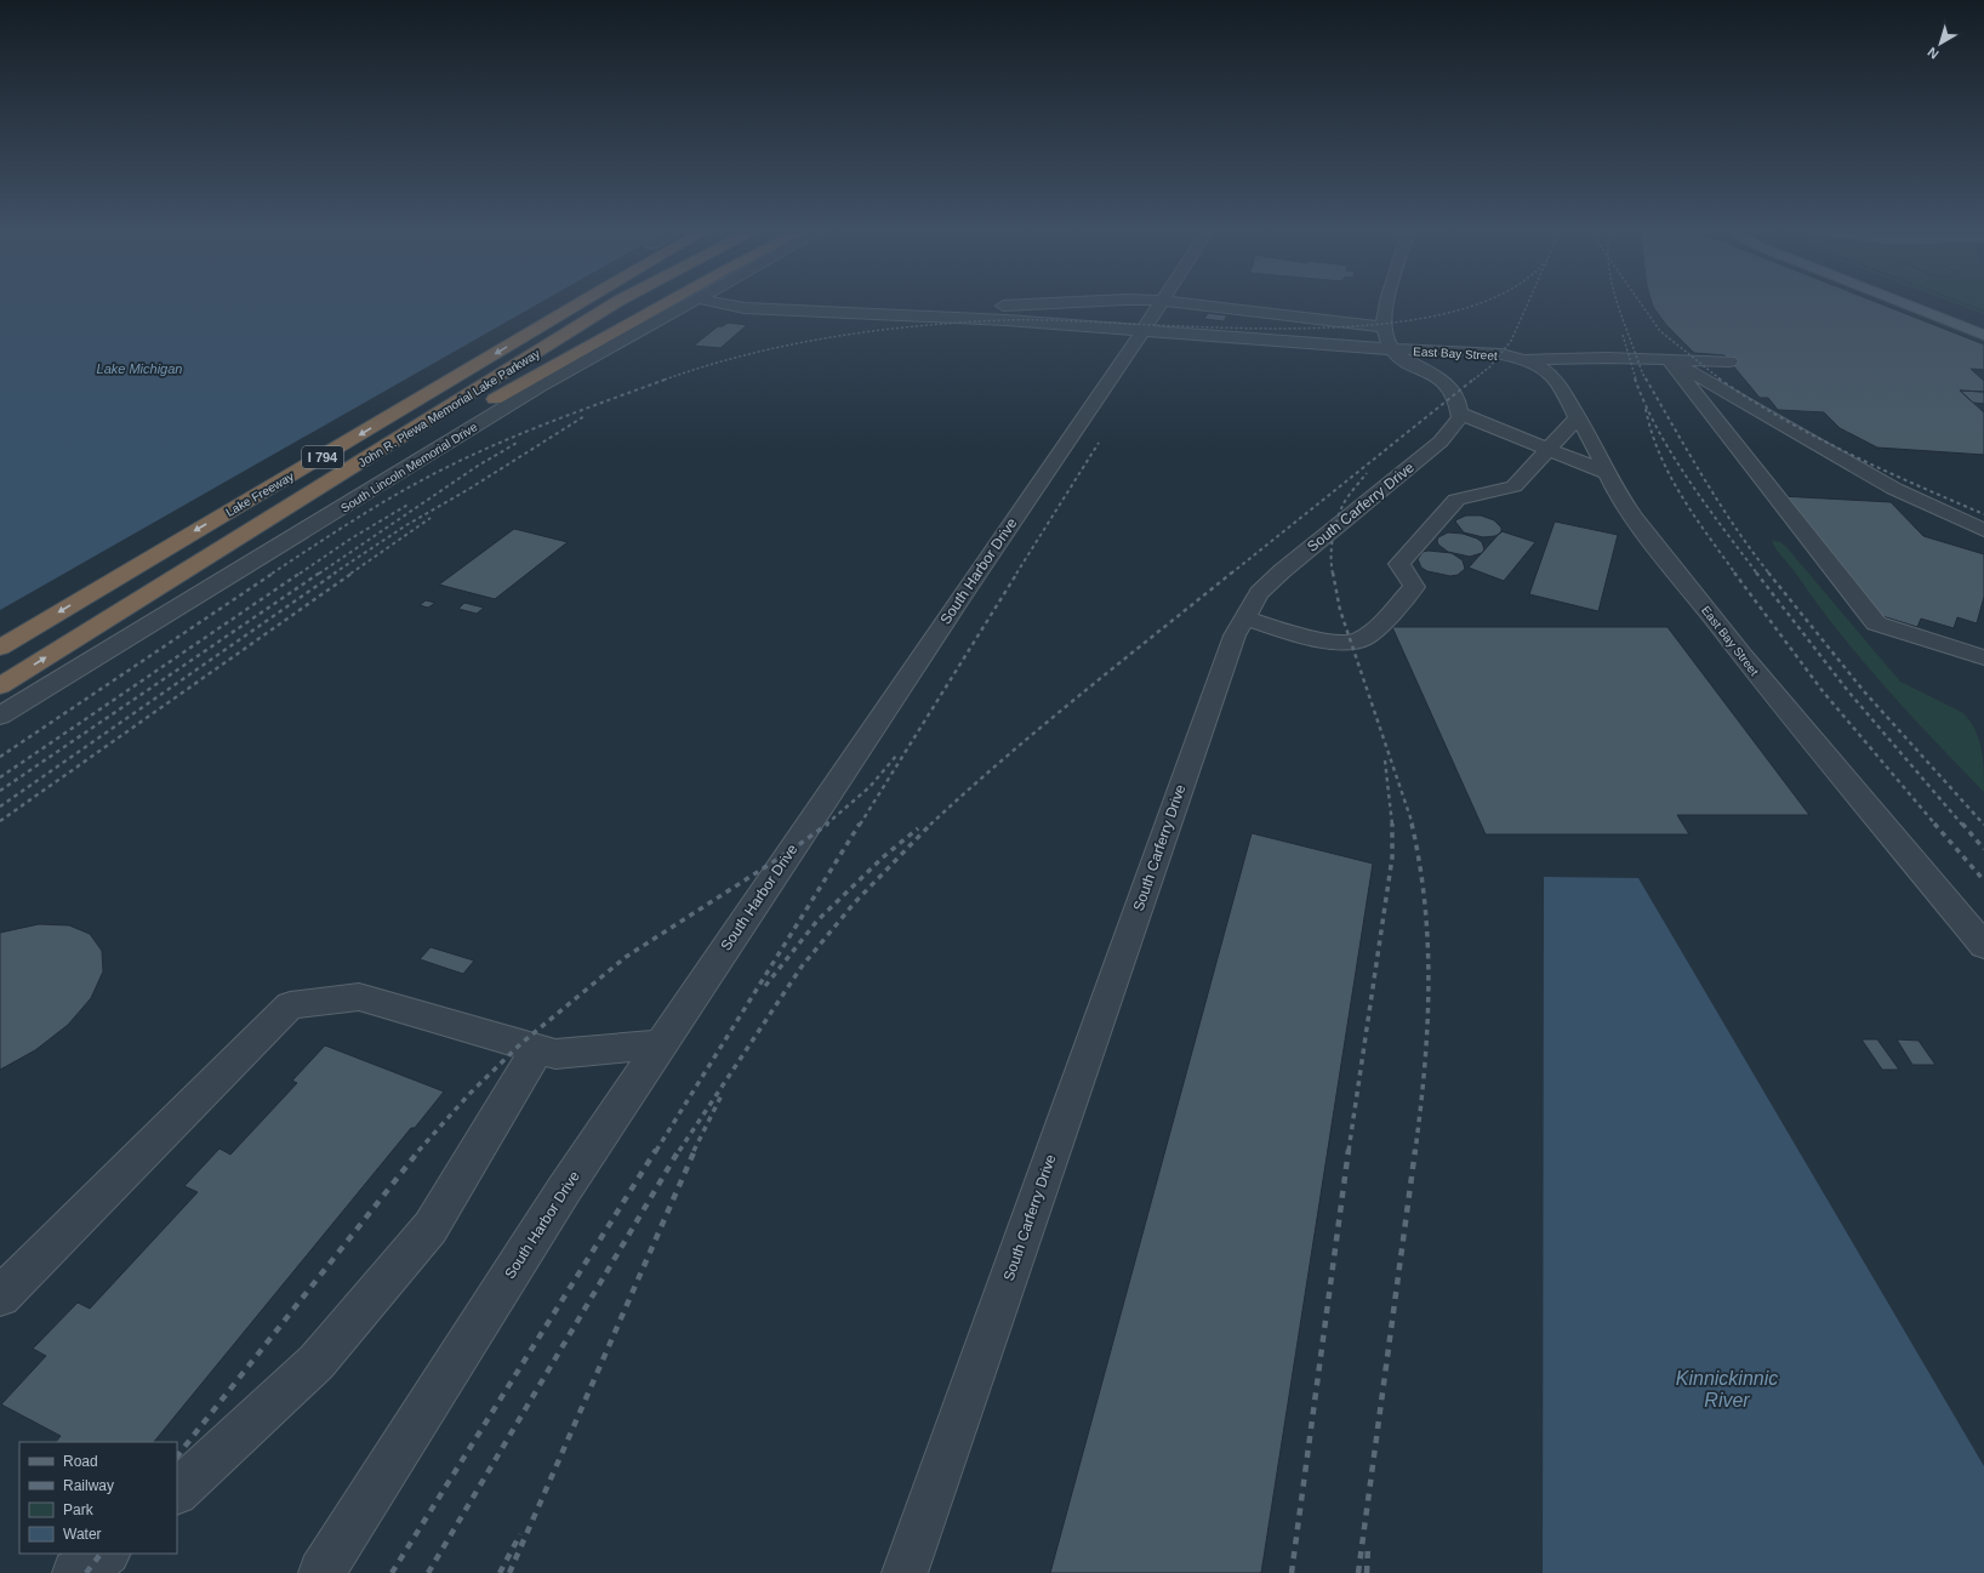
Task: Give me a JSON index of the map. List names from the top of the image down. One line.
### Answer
{"streets":{"highway":["John R. Plewa Memorial Lake Parkway","I 794","Lake Freeway"],"street":["East Bay Street","South Lincoln Memorial Drive","South Carferry Drive","South Harbor Drive"]},"crossings":[["East Bay Street","South Harbor Drive"],["John R. Plewa Memorial Lake Parkway","I 794"]],"water":["Lake Michigan","Kinnickinnic River"],"legend":["Road","Railway","Park","Water"],"north":"bottom left"}
